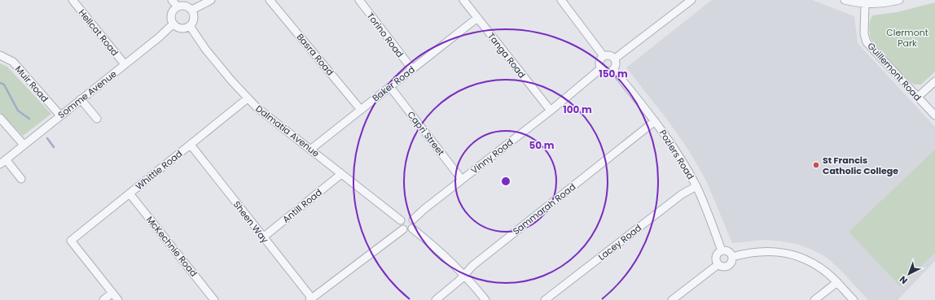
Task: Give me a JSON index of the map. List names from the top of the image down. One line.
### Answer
{"streets":{"street":["Hellcat Road","Torino Road","Basra Road","Tanga Road","Guillemont Road","Muir Road","Baker Road","Somme Avenue","Dalmatia Avenue","Capri Street","Poziers Road","Vinny Road","Whittle Road","Antill Road","Sammarah Road","Sheen Way","Lacey Road","McKechnie Road"]},"crossings":[["Hellcat Road","Somme Avenue"],["Torino Road","Baker Road"],["Basra Road","Baker Road"],["Tanga Road","Baker Road"],["Tanga Road","Vinny Road"],["Muir Road","Somme Avenue"],["Baker Road","Dalmatia Avenue"],["Baker Road","Capri Street"],["Somme Avenue","Dalmatia Avenue"],["Dalmatia Avenue","Vinny Road"],["Dalmatia Avenue","Whittle Road"],["Dalmatia Avenue","Antill Road"],["Capri Street","Vinny Road"],["Poziers Road","Vinny Road"],["Poziers Road","Sammarah Road"],["Poziers Road","Lacey Road"],["Whittle Road","Sheen Way"],["Whittle Road","McKechnie Road"],["Antill Road","Sheen Way"]],"parks":["Clermont Park"],"places":["St Francis Catholic College"],"north":"bottom left","rings":["150 m","100 m","50 m"]}
